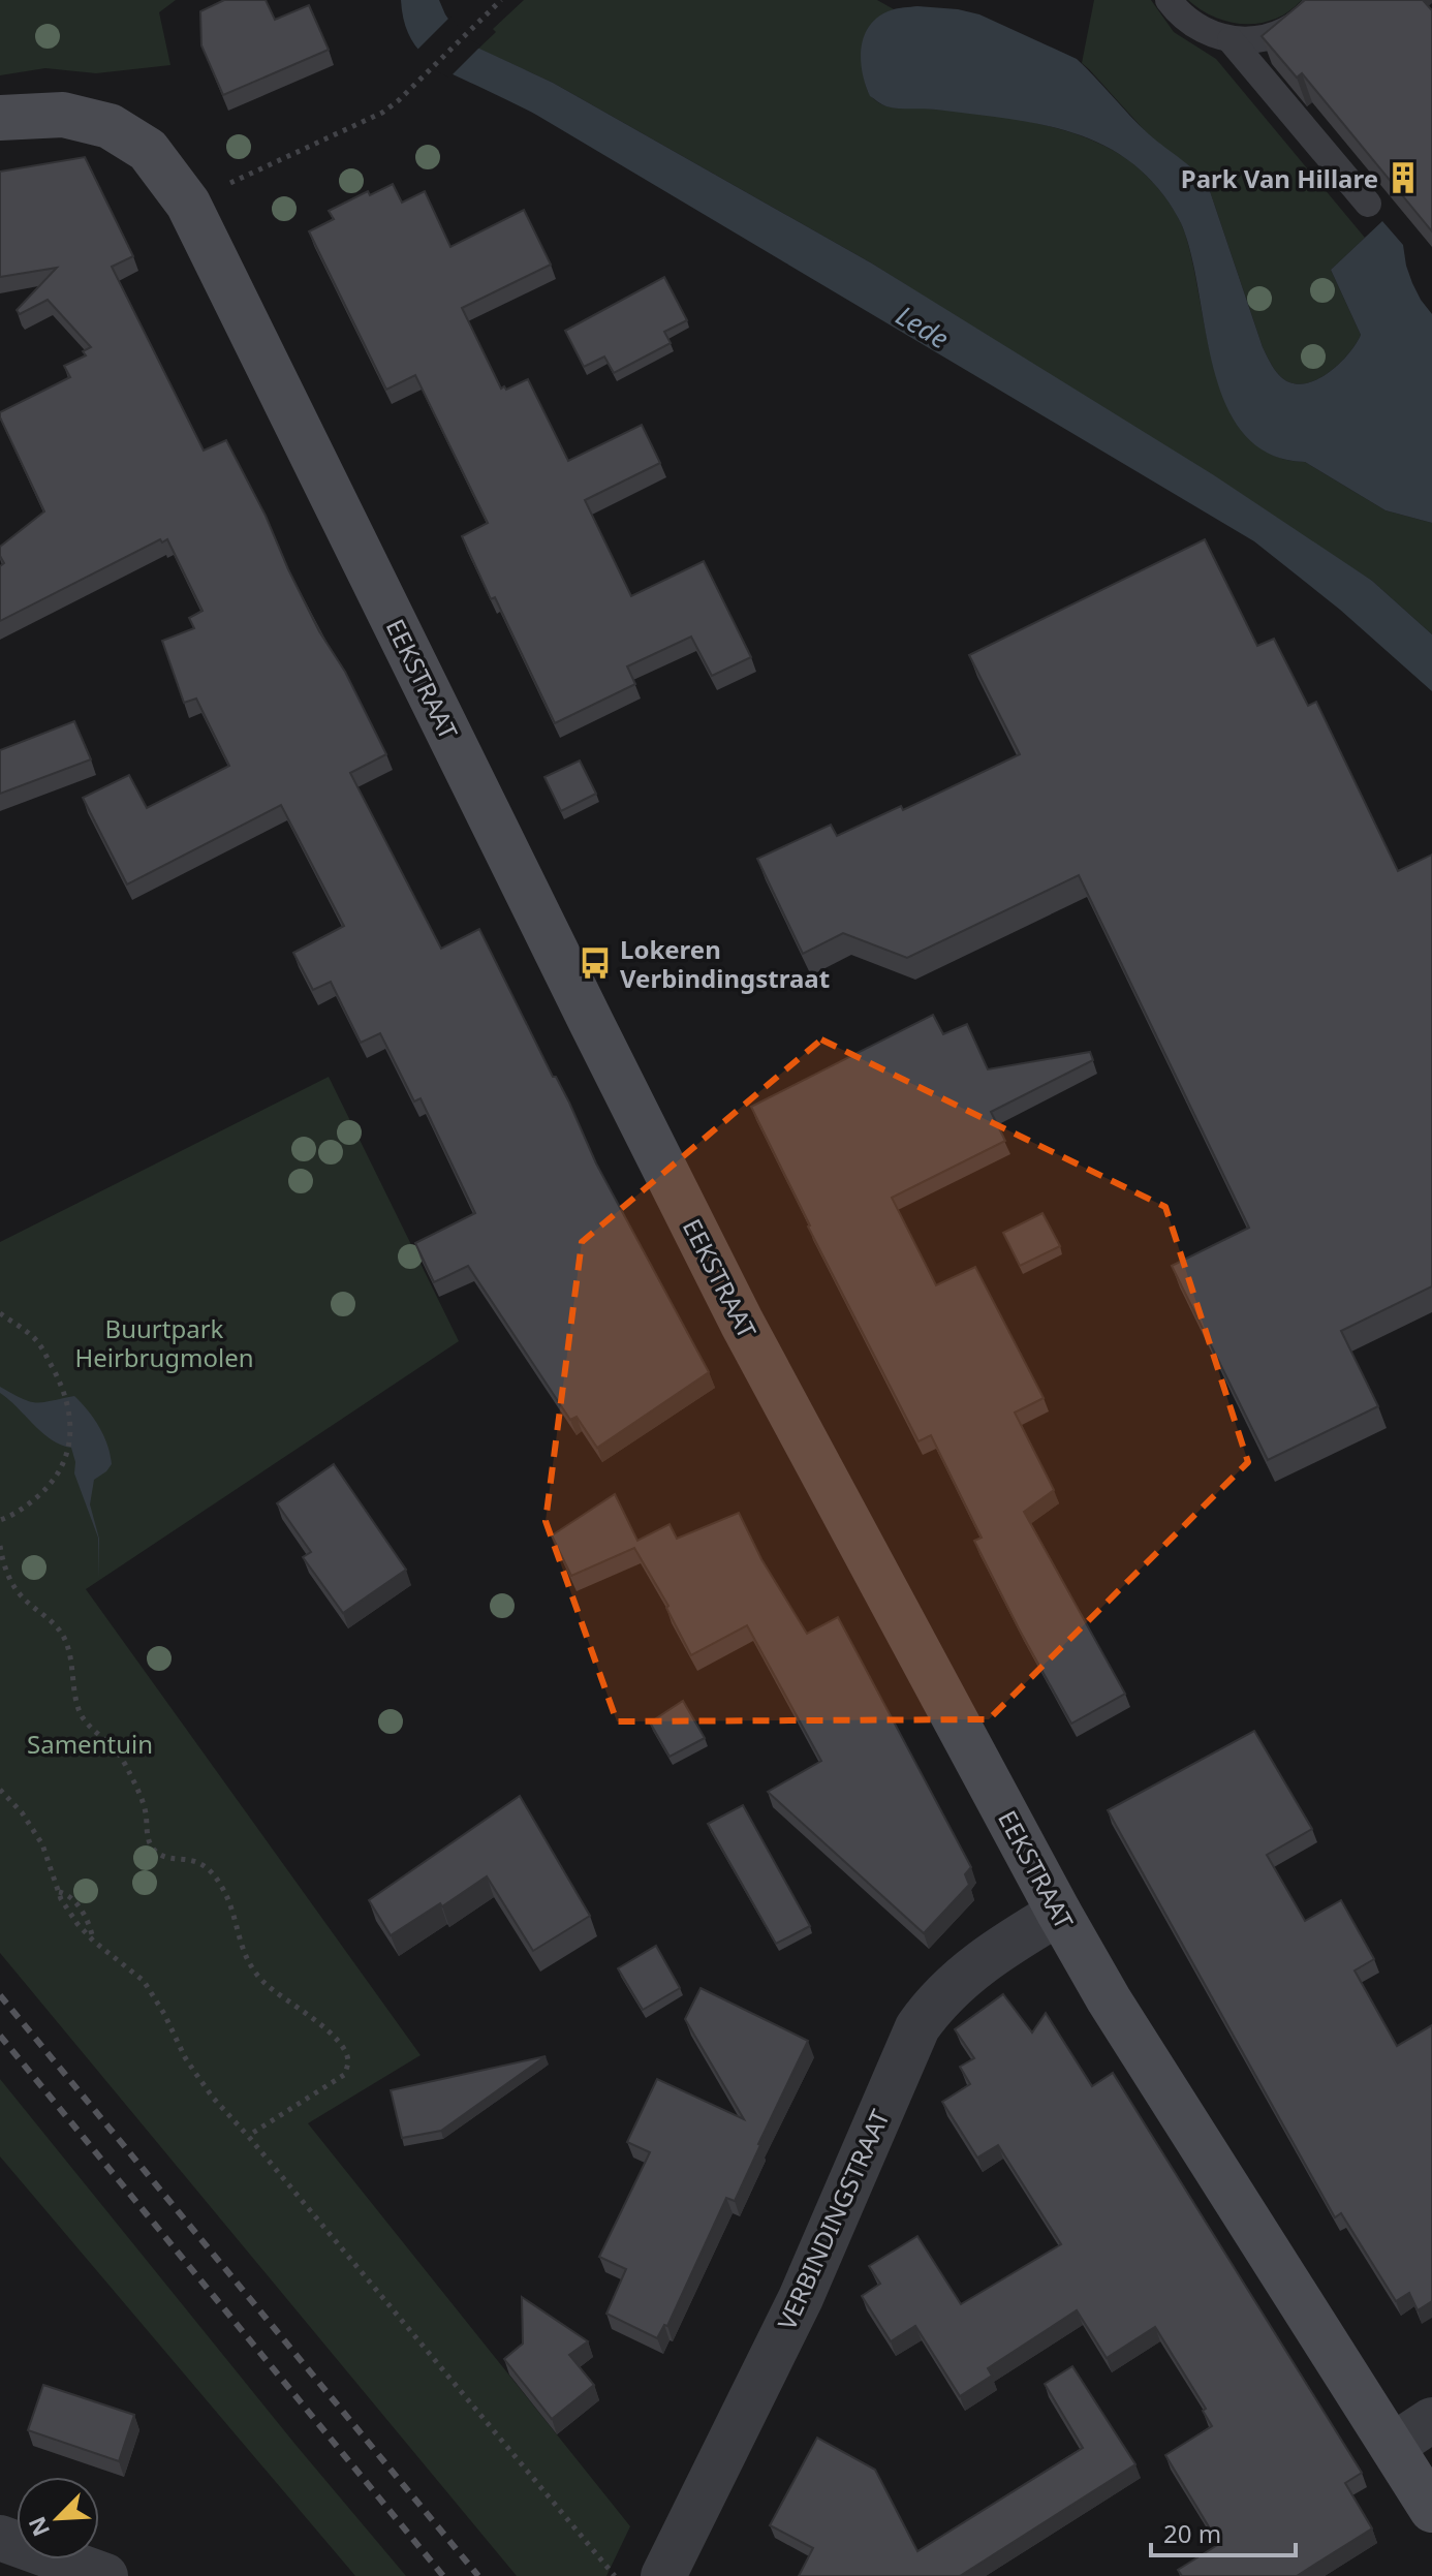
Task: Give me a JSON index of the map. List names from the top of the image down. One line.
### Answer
{"streets":{"street":["EEKSTRAAT","VERBINDINGSTRAAT"]},"crossings":[["EEKSTRAAT","VERBINDINGSTRAAT"]],"water":["Lede"],"parks":["Buurtpark Heirbrugmolen","Samentuin"],"places":{"building":["Park Van Hillare"],"bus stop":["Lokeren Verbindingstraat"]},"scale_bar":"20 m","north":"bottom left"}
